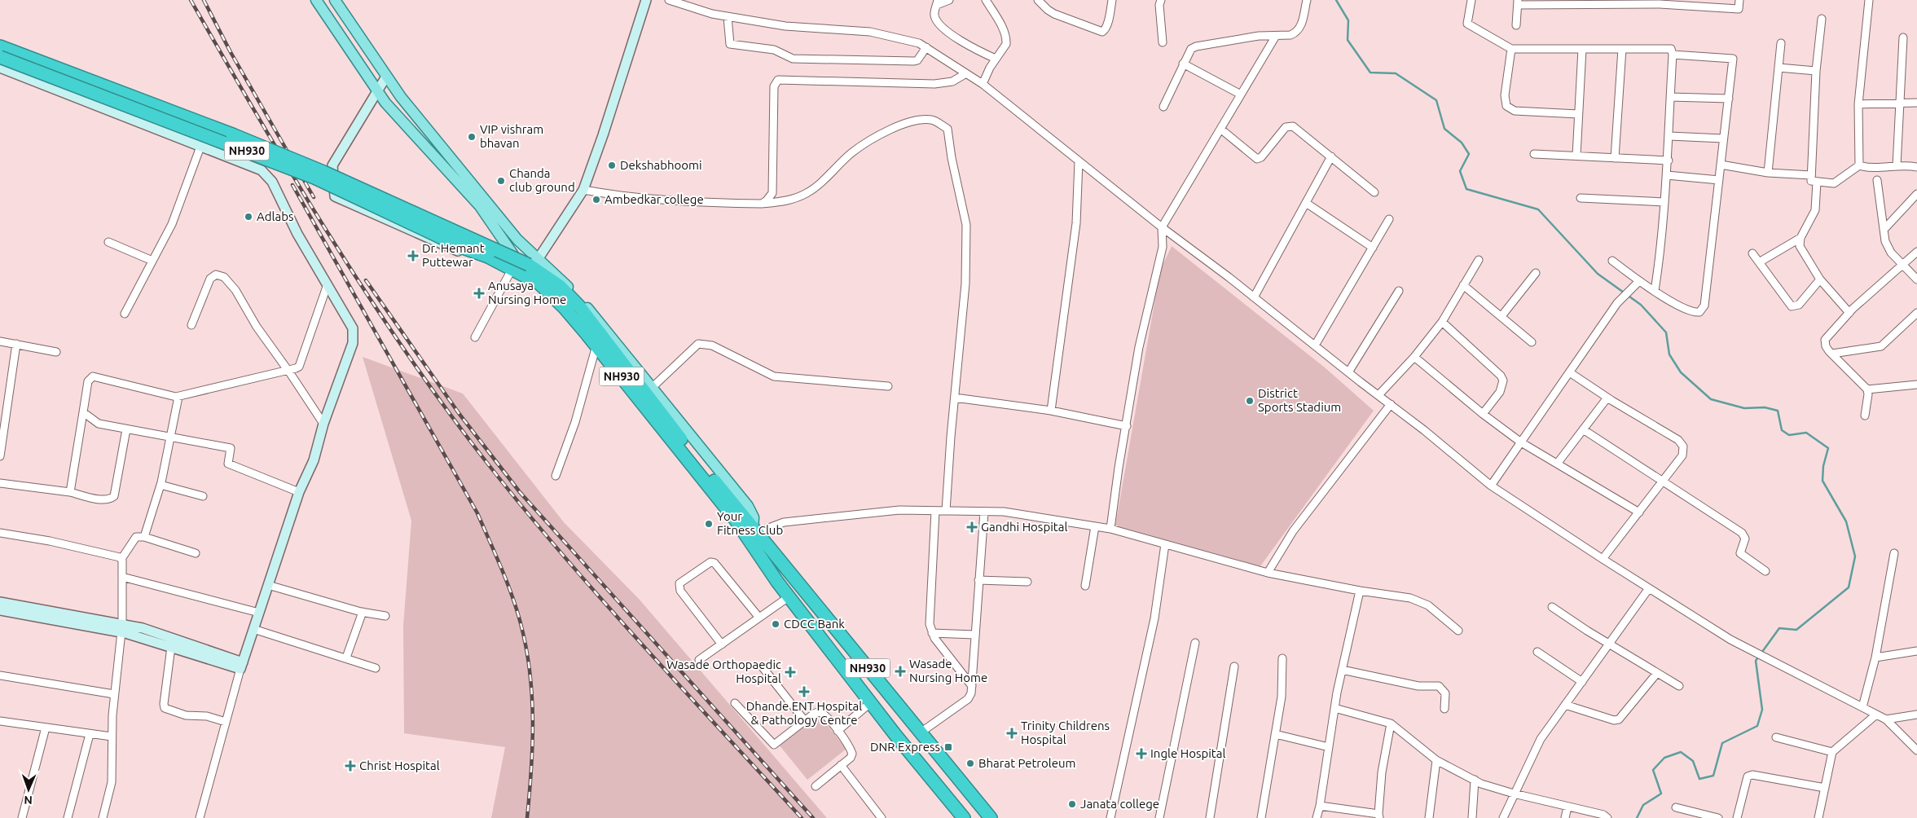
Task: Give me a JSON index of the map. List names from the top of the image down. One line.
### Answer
{"streets":{"highway":["NH930"]},"places":{"other":["VIP vishram bhavan","Dekshabhoomi","Chanda club ground","Ambedkar college","Adlabs","District Sports Stadium","Your Fitness Club","CDCC Bank","Bharat Petroleum","Janata college"],"health":["Dr. Hemant Puttewar","Anusaya Nursing Home","Gandhi Hospital","Wasade Nursing Home","Wasade Orthopaedic Hospital","Dhande ENT Hospital & Pathology Centre","Trinity Childrens Hospital","Ingle Hospital","Christ Hospital"],"transit":["DNR Express"]},"north":"bottom"}
